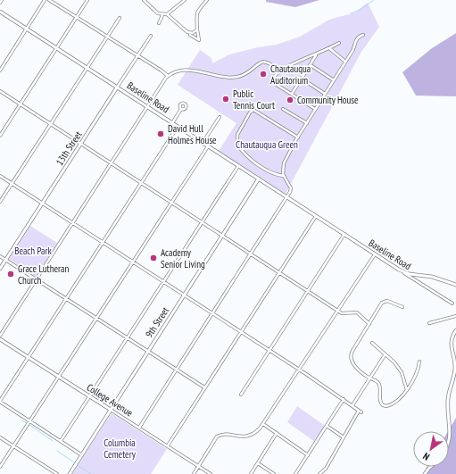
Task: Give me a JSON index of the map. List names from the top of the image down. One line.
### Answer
{"streets":{"street":["Baseline Road","13th Street","9th Street","College Avenue"]},"crossings":[["Baseline Road","13th Street"],["Baseline Road","9th Street"],["9th Street","College Avenue"]],"parks":["Chautauqua Green","Beach Park","Columbia Cemetery"],"places":["Chautauqua Auditorium","Public Tennis Court","Community House","David Hull Holmes House","Academy Senior Living","Grace Lutheran Church"],"north":"bottom left"}
